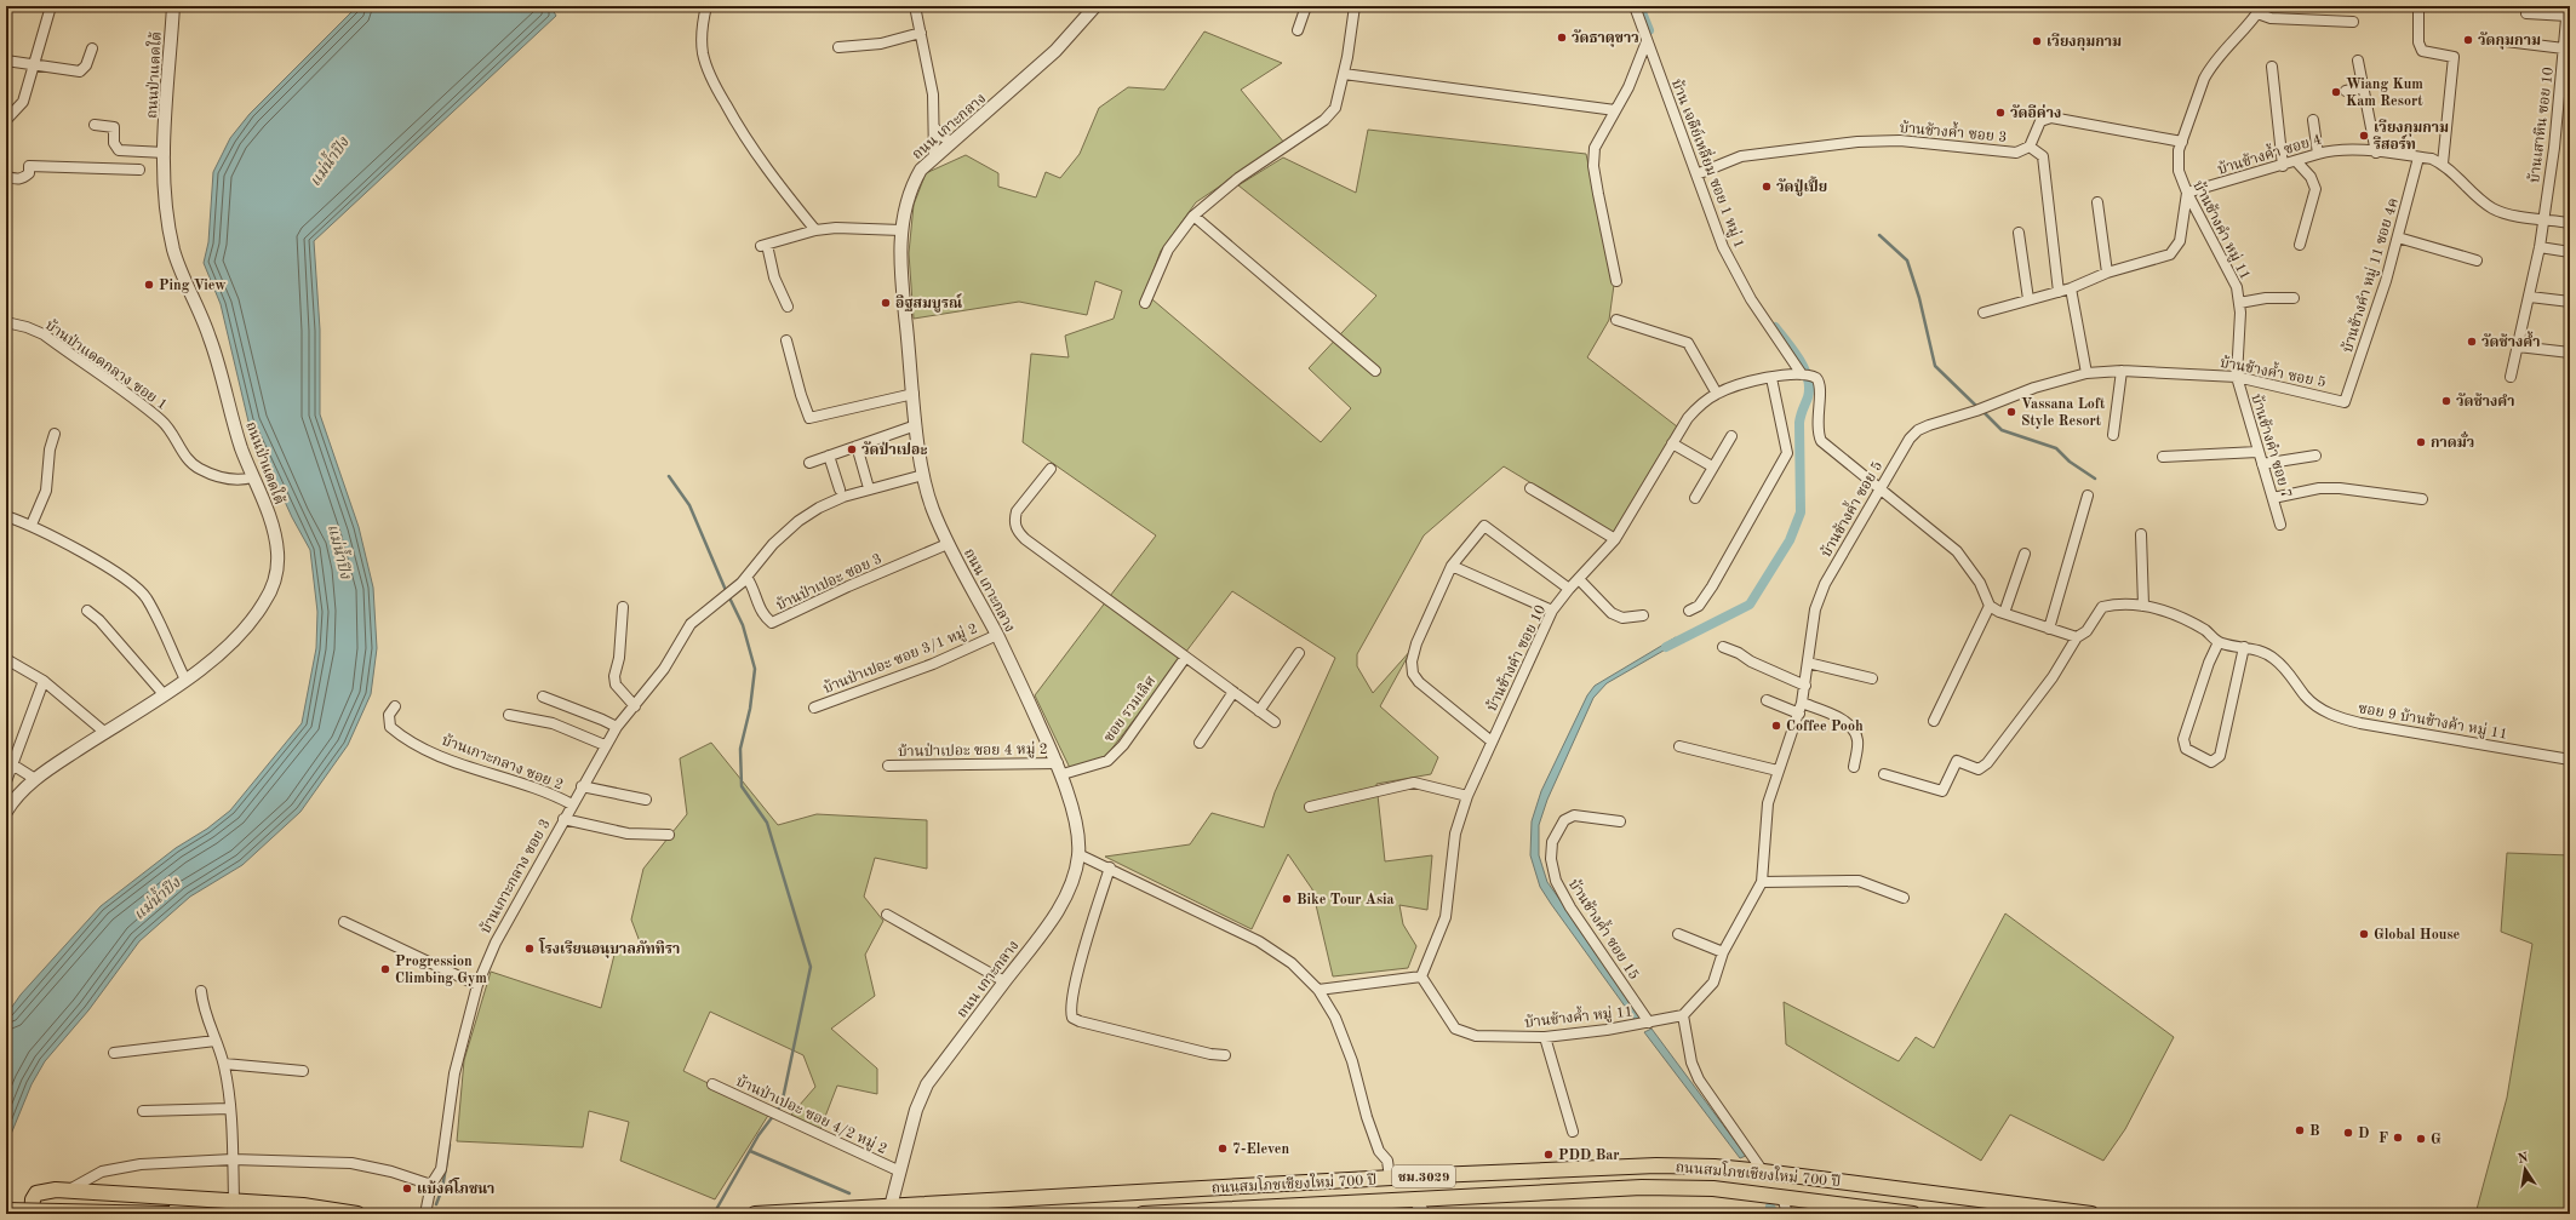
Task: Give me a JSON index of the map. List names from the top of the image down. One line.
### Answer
{"streets":{"main road":["ถนนสมโภชเชียงใหม่ 700 ปี","ชม.3029"],"street":["ถนนป่าแดดใต้","บ้านเสาหิน ซอย 10","ถนน เกาะกลาง","บ้านช้างค้ำ ซอย 3","บ้านช้างค้ำ ซอย 4","บ้าน เจดีย์เหลี่ยม ซอย 1 หมู่ 1","บ้านช้างคำ หมู่ 11","บ้านช้างคำ หมู่ 11 ซอย 4ค","บ้านป่าแดดกลาง ซอย 1","บ้านช้างค้ำ ซอย 5","บ้านช้างคำ ซอย 7","บ้านป่าเปอะ ซอย 3","บ้านป่าเปอะ ซอย 3/1 หมู่ 2","บ้านช้างคำ ซอย 10","ซอย รวมเลิศ","ซอย 9 บ้านช้างค้า หมู่ 11","บ้านป่าเปอะ ซอย 4 หมู่ 2","บ้านเกาะกลาง ซอย 2","บ้านเกาะกลาง ซอย 3","บ้านช้างค้ำ ซอย 15","บ้านช้างค้ำ หมู่ 11","บ้านป่าเปอะ ซอย 4/2 หมู่ 2"]},"crossings":[["ถนนป่าแดดใต้","บ้านป่าแดดกลาง ซอย 1"],["ถนน เกาะกลาง","บ้านป่าเปอะ ซอย 3"],["ถนน เกาะกลาง","บ้านป่าเปอะ ซอย 3/1 หมู่ 2"],["ถนน เกาะกลาง","ซอย รวมเลิศ"],["ถนน เกาะกลาง","บ้านป่าเปอะ ซอย 4 หมู่ 2"],["ถนน เกาะกลาง","บ้านเกาะกลาง ซอย 3"],["ถนน เกาะกลาง","บ้านป่าเปอะ ซอย 4/2 หมู่ 2"],["ถนน เกาะกลาง","ถนนสมโภชเชียงใหม่ 700 ปี"],["บ้านช้างค้ำ ซอย 3","บ้าน เจดีย์เหลี่ยม ซอย 1 หมู่ 1"],["บ้านช้างค้ำ ซอย 4","บ้านช้างคำ หมู่ 11"],["บ้านช้างค้ำ ซอย 4","บ้านช้างคำ หมู่ 11 ซอย 4ค"],["บ้าน เจดีย์เหลี่ยม ซอย 1 หมู่ 1","บ้านช้างค้ำ ซอย 5"],["บ้าน เจดีย์เหลี่ยม ซอย 1 หมู่ 1","บ้านช้างคำ ซอย 10"],["บ้านช้างคำ หมู่ 11","บ้านช้างค้ำ ซอย 5"],["บ้านช้างคำ หมู่ 11","บ้านช้างคำ ซอย 7"],["บ้านช้างคำ หมู่ 11 ซอย 4ค","บ้านช้างค้ำ ซอย 5"],["บ้านช้างค้ำ ซอย 5","บ้านช้างคำ ซอย 7"],["บ้านช้างค้ำ ซอย 5","บ้านช้างค้ำ หมู่ 11"],["บ้านป่าเปอะ ซอย 3","บ้านเกาะกลาง ซอย 3"],["บ้านช้างคำ ซอย 10","บ้านช้างค้ำ หมู่ 11"],["ซอย รวมเลิศ","บ้านป่าเปอะ ซอย 4 หมู่ 2"],["บ้านเกาะกลาง ซอย 2","บ้านเกาะกลาง ซอย 3"],["บ้านช้างค้ำ ซอย 15","บ้านช้างค้ำ หมู่ 11"]],"water":["แม่น้ำปิง"],"places":["วัดธาตุขาว","วัดกุมกาม","เวียงกุมกาม","Wiang Kum Kam Resort","วัดอีค่าง","เวียงกุมกาม รีสอร์ท","วัดปู่เปี้ย","Ping View","อิฐสมบูรณ์","วัดช้างค้ำ","วัดช้างคำ","Vassana Loft Style Resort","กาดมั่ว","วัดป่าเปอะ","Coffee Pooh","Bike Tour Asia","Global House","โรงเรียนอนุบาลภัททิรา","Progression Climbing Gym","B","D","F","G","7-Eleven","PDD Bar","แบ้งค์โภชนา"],"north":"top"}
